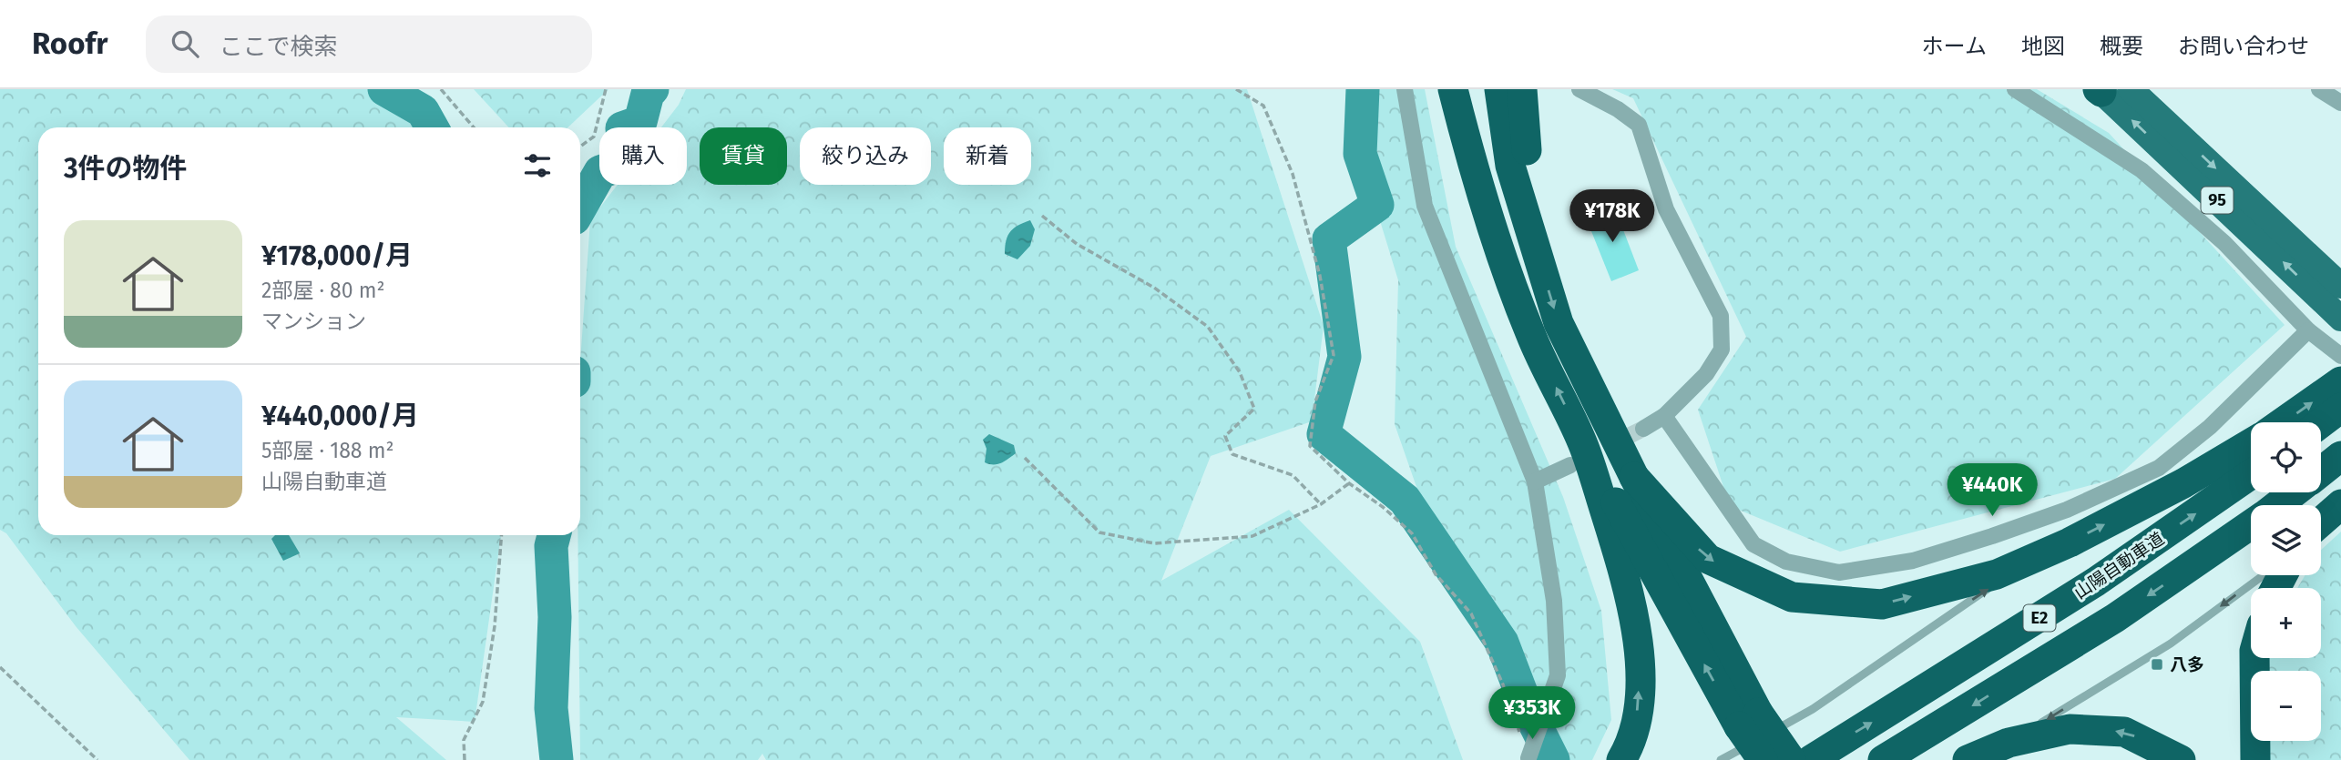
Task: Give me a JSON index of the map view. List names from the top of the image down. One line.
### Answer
{"streets":{"highway":["山陽自動車道","E2"],"main road":["95"]},"places":{"transit":["八多"]},"page":{"header":"Roofr","search":"ここで検索","nav":["ホーム","地図","概要","お問い合わせ"],"chip":["購入","賃貸","絞り込み","新着"],"heading":"3件の物件","price":["¥178K","¥440K","¥353K"],"list":[{"name":"¥178,000/月","note":"2部屋 · 80 m² · マンション"},{"name":"¥440,000/月","note":"5部屋 · 188 m² · 山陽自動車道"}],"map_buttons":["+","−"]}}
